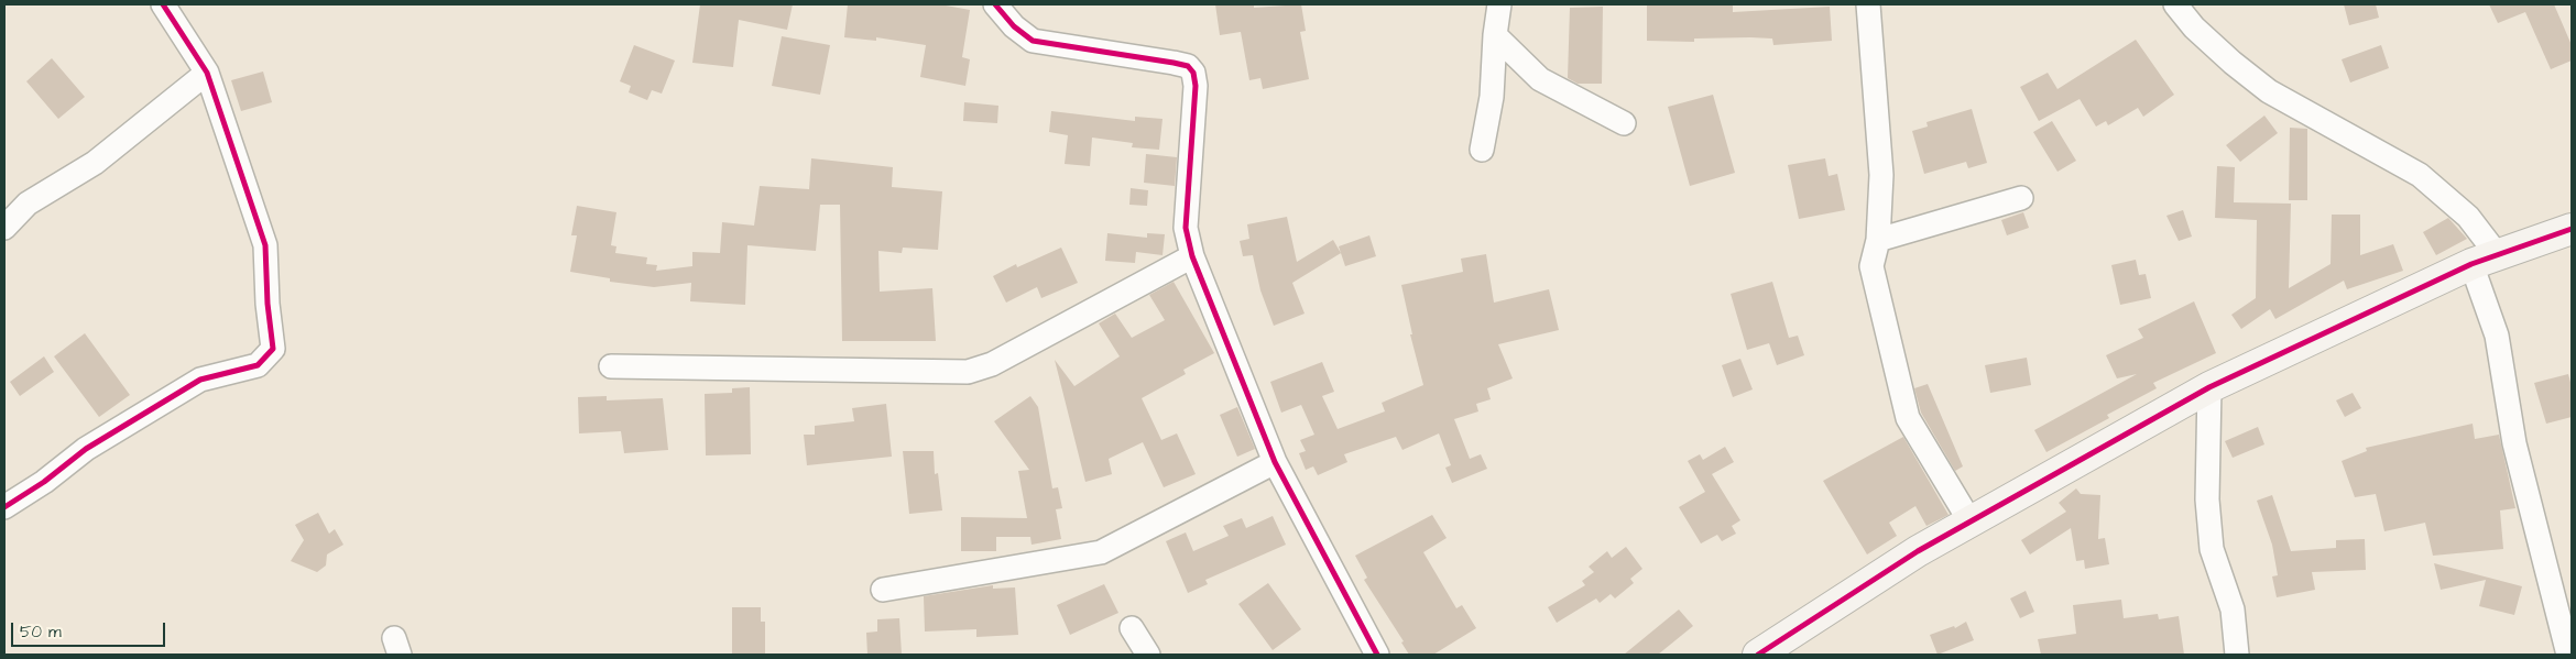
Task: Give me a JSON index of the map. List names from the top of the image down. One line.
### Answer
{"scale_bar":"50 m"}
